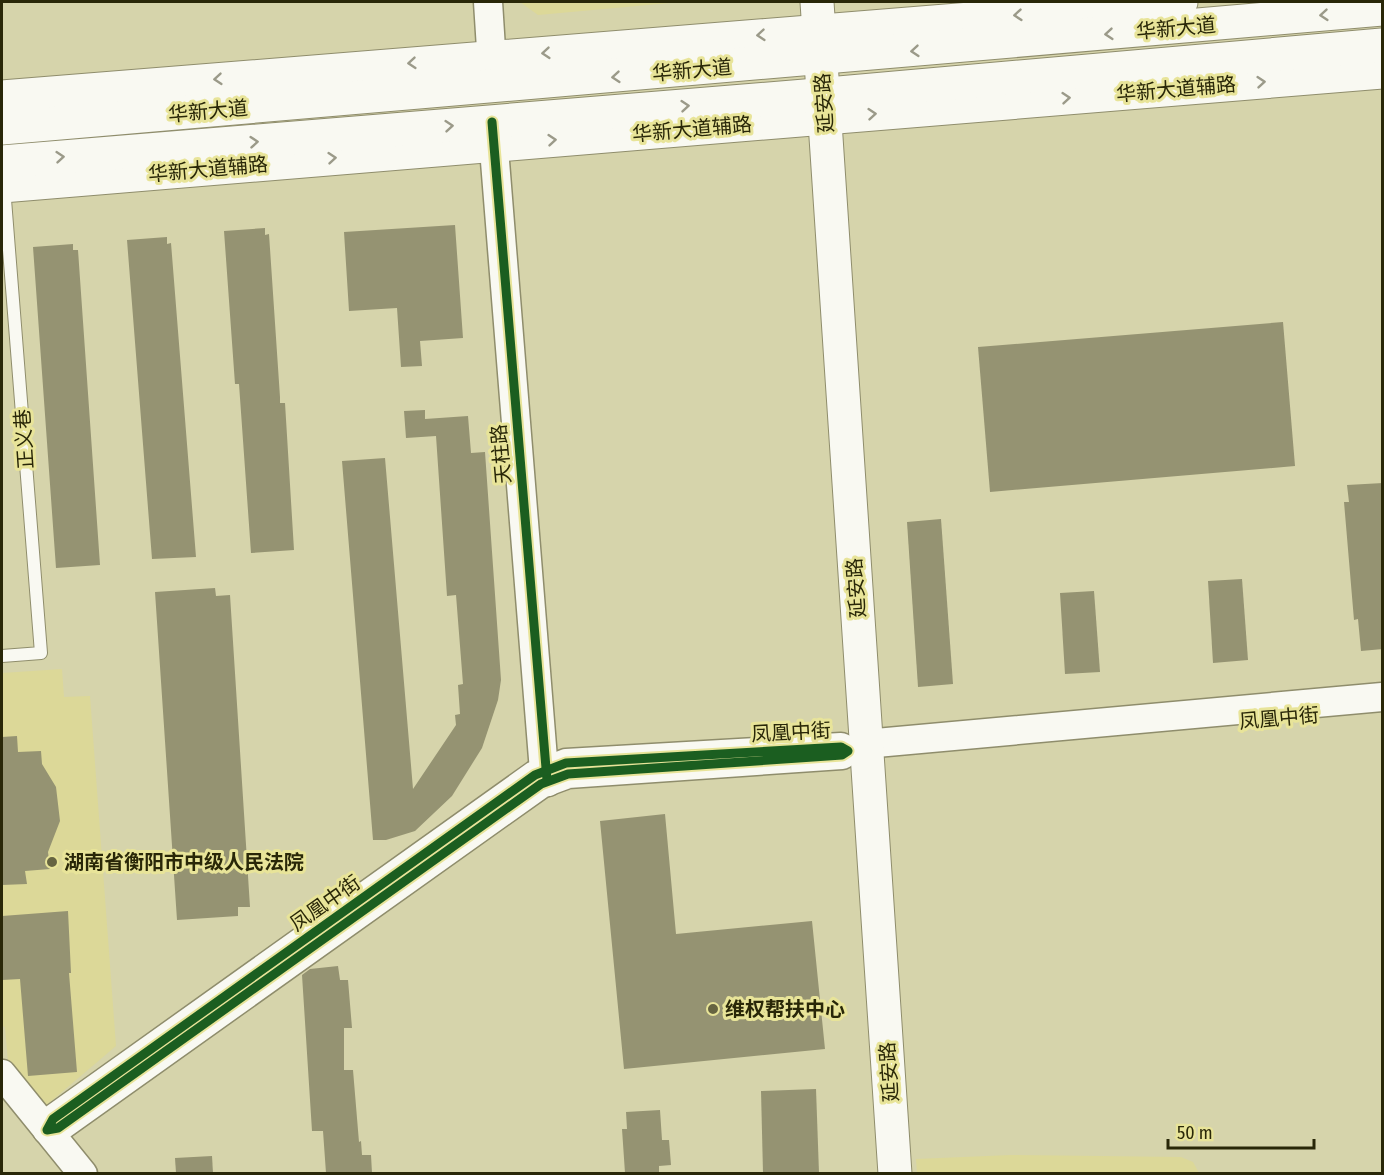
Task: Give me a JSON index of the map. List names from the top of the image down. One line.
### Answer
{"streets":{"main road":["华新大道","华新大道辅路","延安路"],"street":["天柱路","凤凰中街"],"lane":["正义巷"]},"crossings":[["华新大道","华新大道辅路"],["华新大道","延安路"],["华新大道","正义巷"],["华新大道","天柱路"],["华新大道辅路","延安路"],["延安路","凤凰中街"],["天柱路","凤凰中街"]],"places":["湖南省衡阳市中级人民法院","维权帮扶中心"],"scale_bar":"50 m"}
